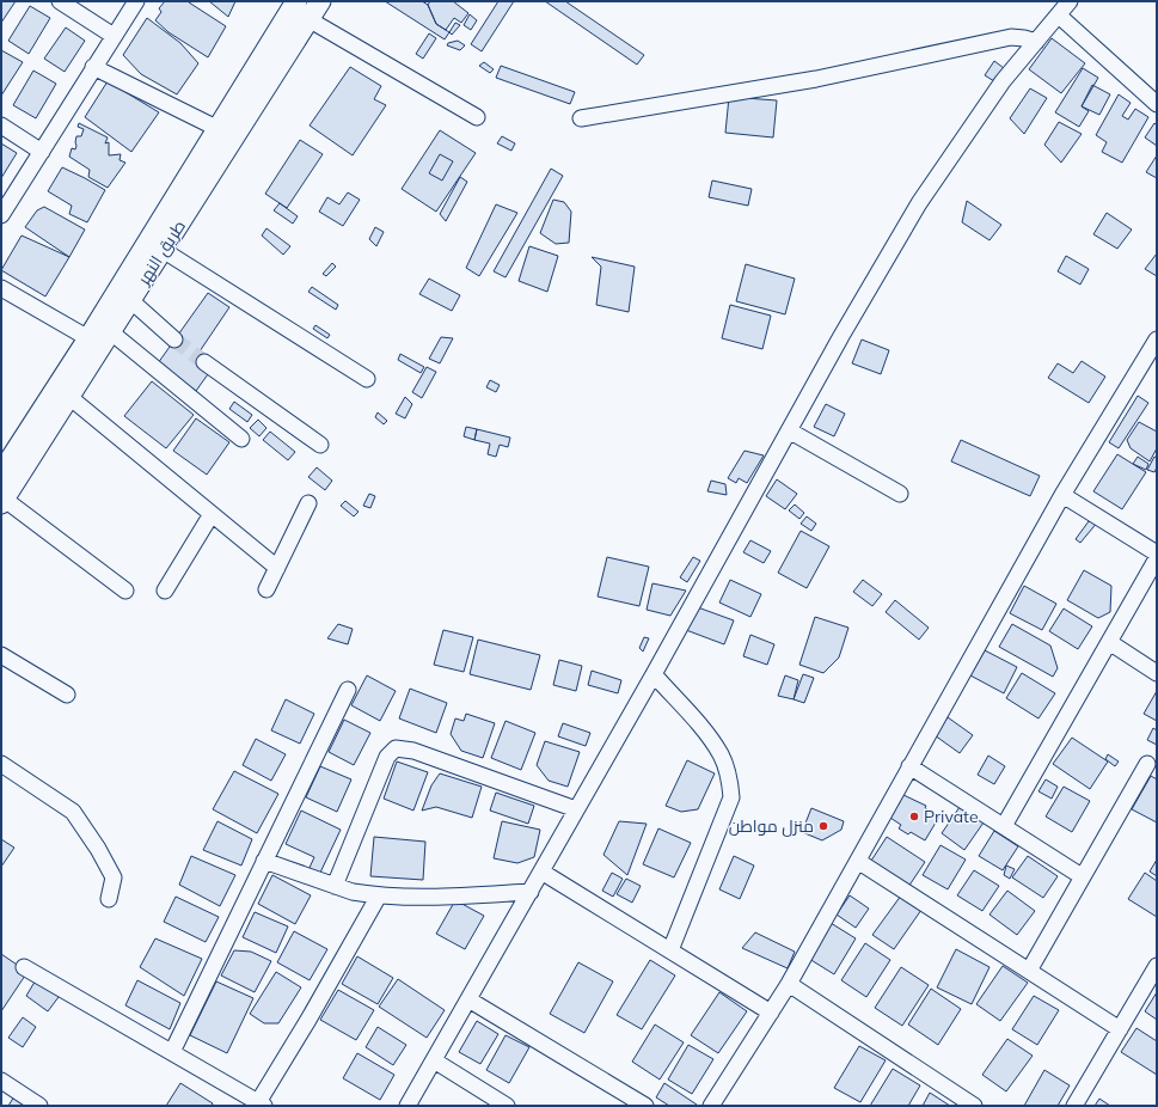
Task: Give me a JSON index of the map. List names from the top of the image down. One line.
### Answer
{"streets":{"main road":["طريق النهر"]},"places":["Private","منزل مواطن"]}
